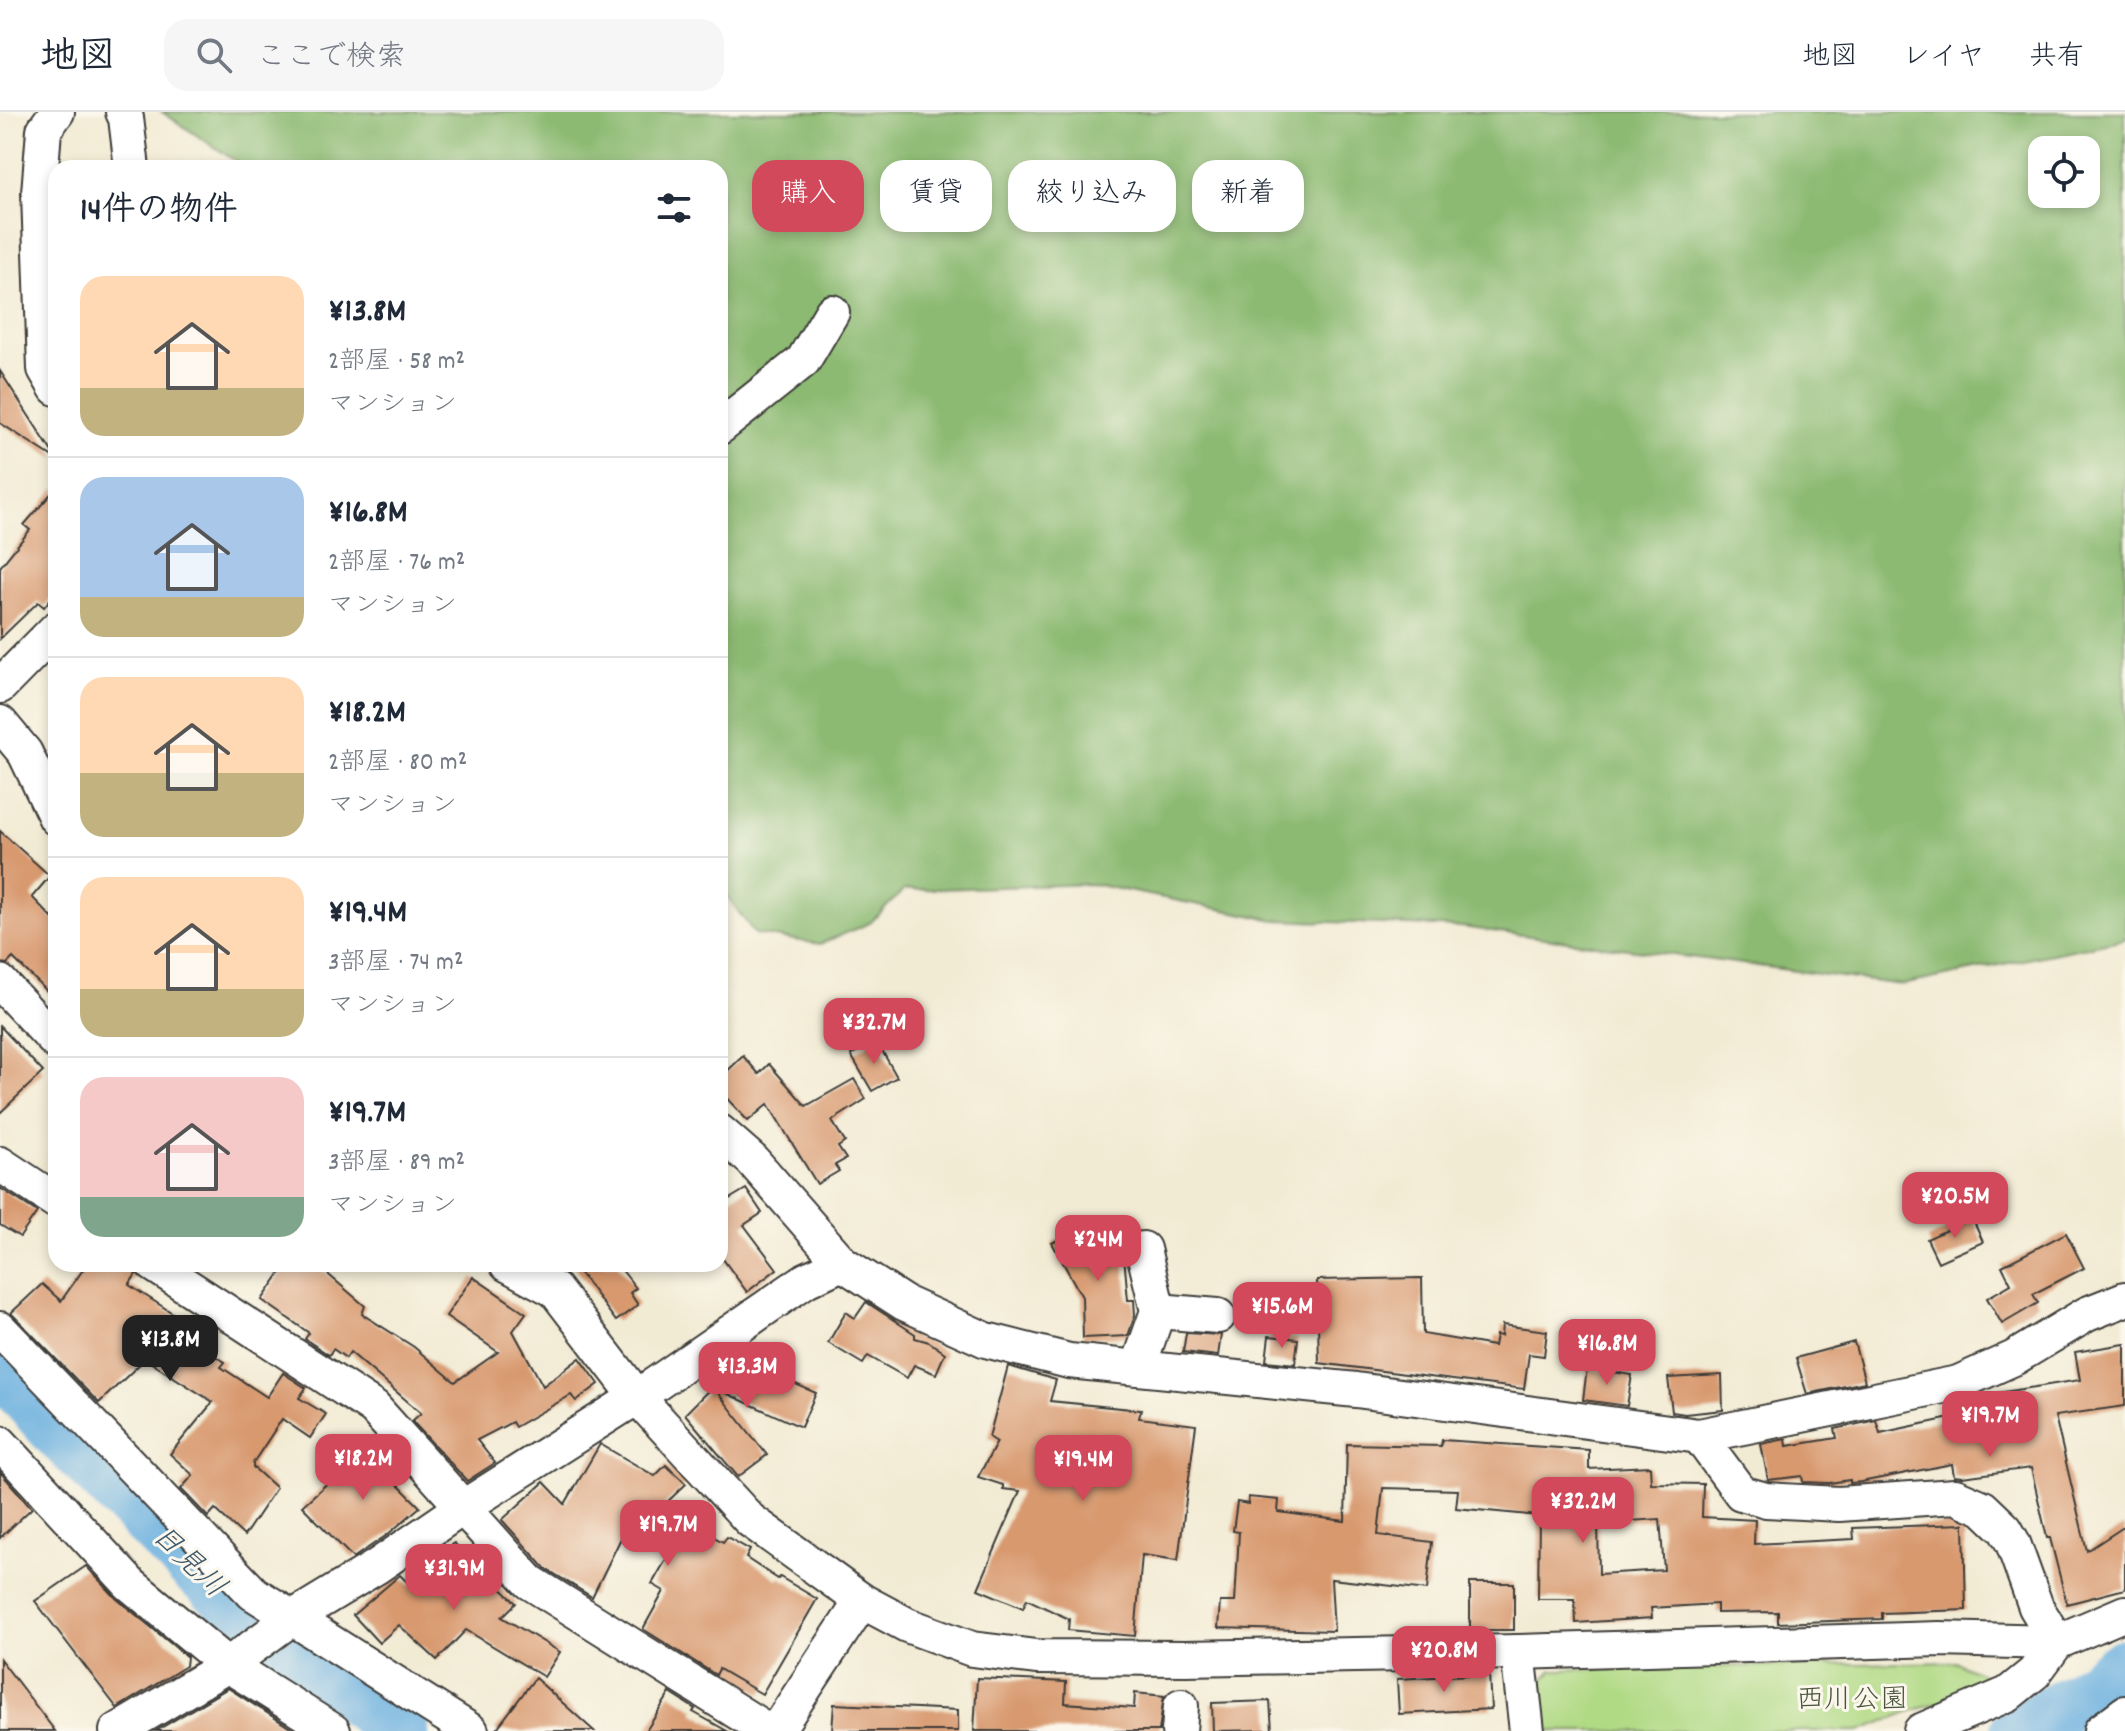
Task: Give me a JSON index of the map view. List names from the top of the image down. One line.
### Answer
{"water":["日見川"],"parks":["西川公園"],"page":{"header":"地図","search":"ここで検索","nav":["地図","レイヤ","共有"],"chip":["購入","賃貸","絞り込み","新着"],"heading":"14件の物件","list":[{"name":"¥13.8M","note":"2部屋 · 58 m² · マンション"},{"name":"¥16.8M","note":"2部屋 · 76 m² · マンション"},{"name":"¥18.2M","note":"2部屋 · 80 m² · マンション"},{"name":"¥19.4M","note":"3部屋 · 74 m² · マンション"},{"name":"¥19.7M","note":"3部屋 · 89 m² · マンション"}],"price":["¥32.7M","¥20.5M","¥24M","¥15.6M","¥13.8M","¥16.8M","¥13.3M","¥19.7M","¥18.2M","¥19.4M","¥32.2M","¥19.7M","¥31.9M","¥20.8M"]}}
